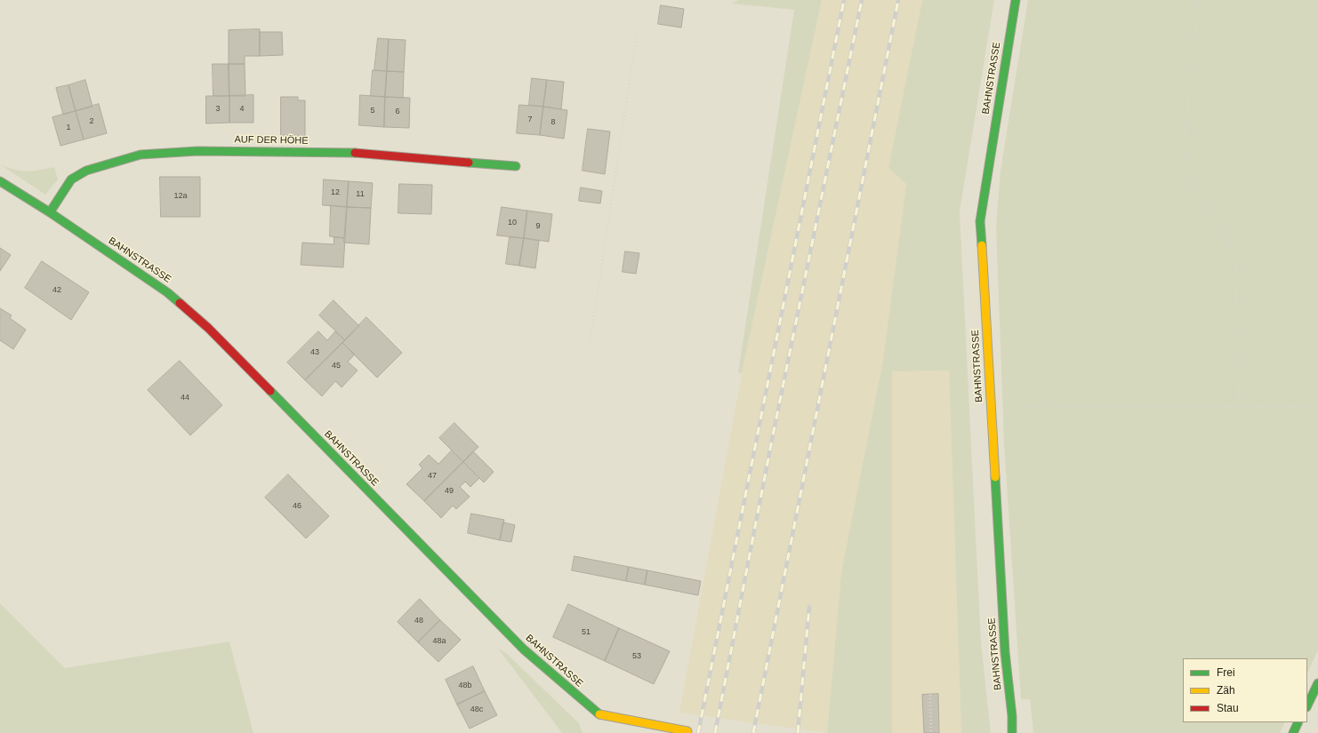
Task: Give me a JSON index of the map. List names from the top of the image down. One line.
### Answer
{"streets":{"street":["BAHNSTRASSE","AUF DER HÖHE"]},"crossings":[["BAHNSTRASSE","AUF DER HÖHE"]],"house_numbers":["3","4","5","6","7","2","8","1","12","11","12a","10","9","42","43","45","44","47","49","46","48","51","48a","53","48b","48c"],"legend":["Frei","Zäh","Stau"]}
